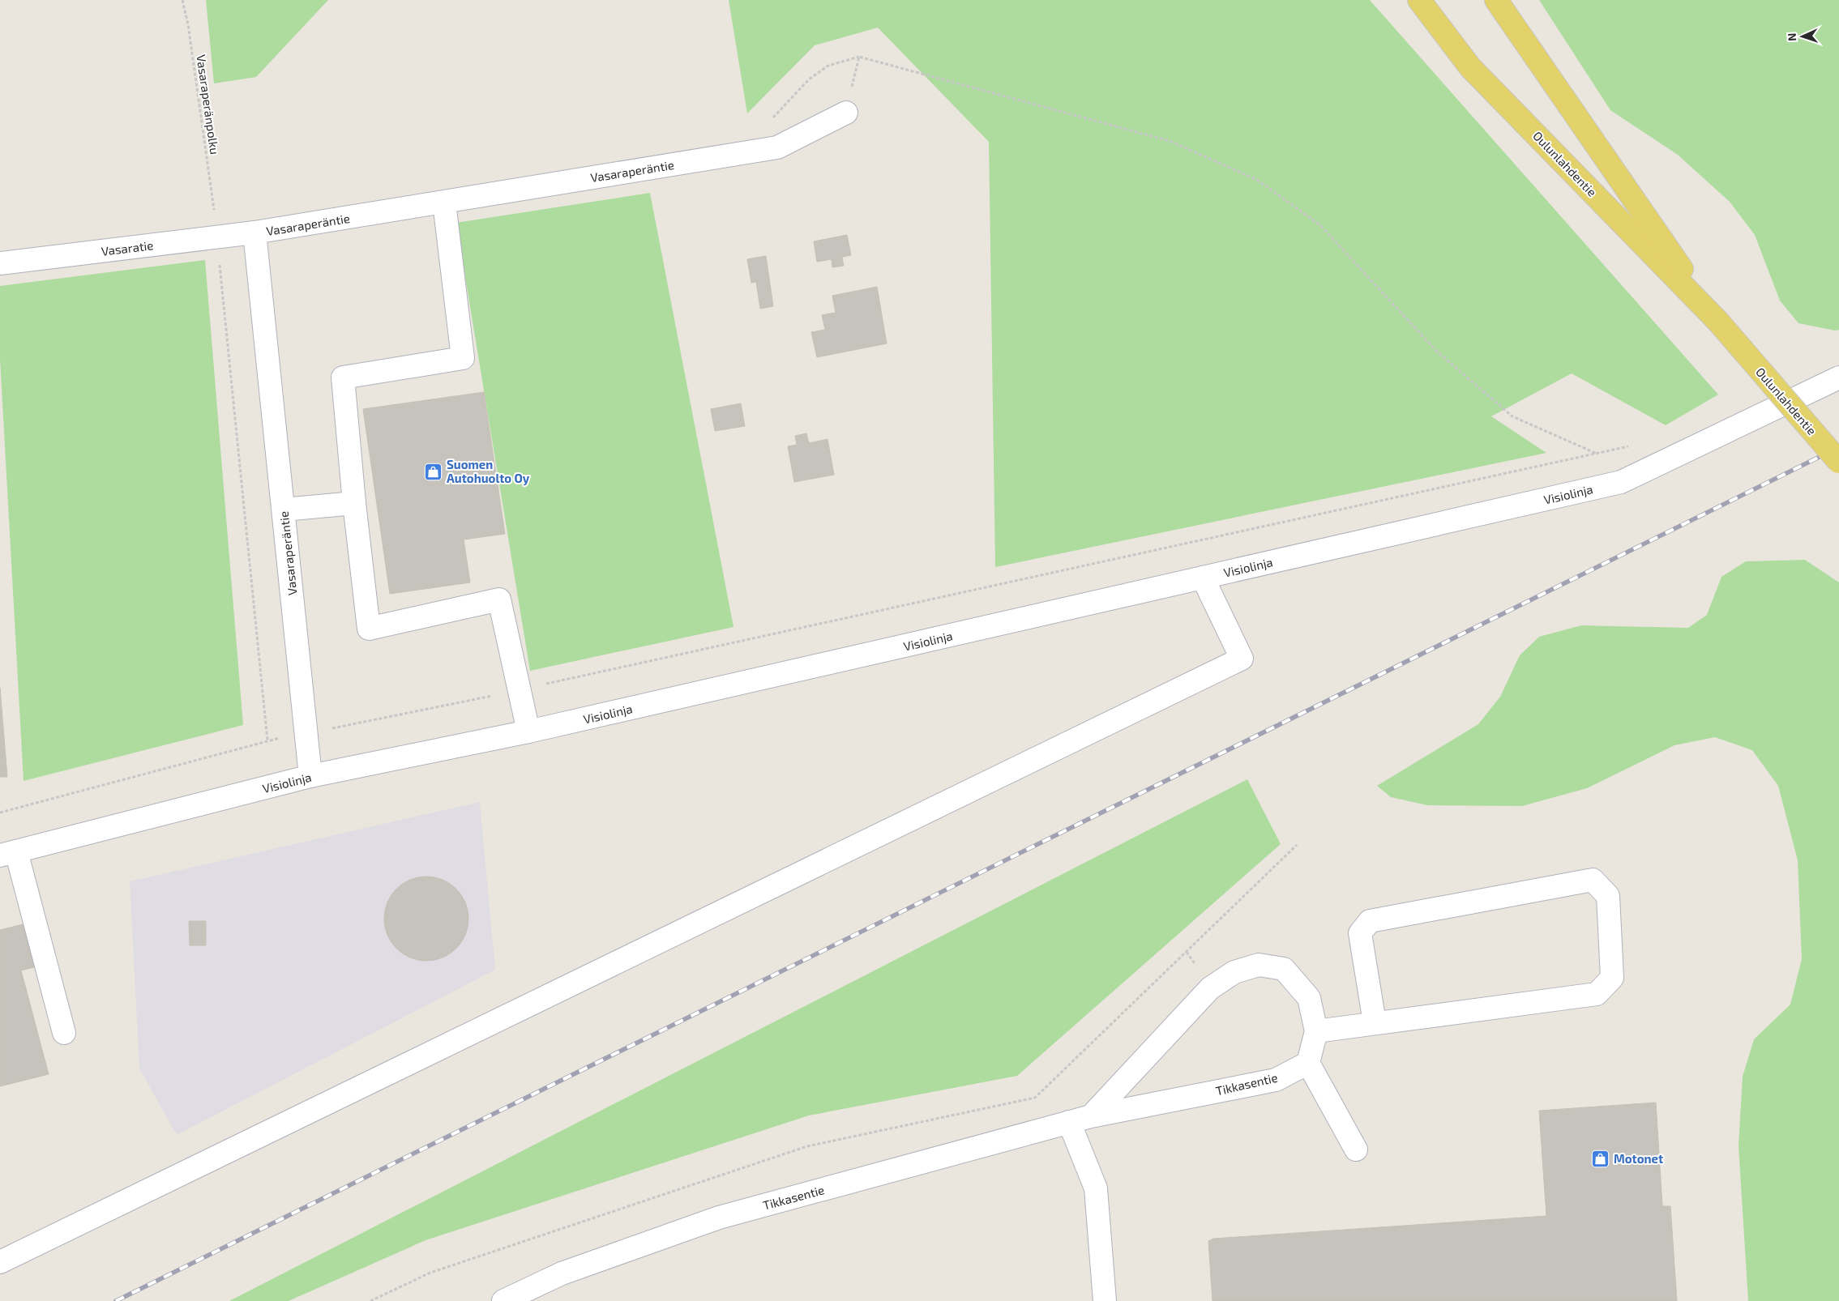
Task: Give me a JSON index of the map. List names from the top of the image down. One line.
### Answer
{"streets":{"main road":["Oulunlahdentie"],"street":["Vasaraperäntie","Vasaratie","Visiolinja","Tikkasentie"],"path":["Vasaraperänpolku"]},"crossings":[["Vasaraperänpolku","Vasaratie"],["Vasaraperäntie","Vasaratie"],["Vasaraperäntie","Visiolinja"]],"places":{"shop":["Suomen Autohuolto Oy","Motonet"]},"north":"left"}
